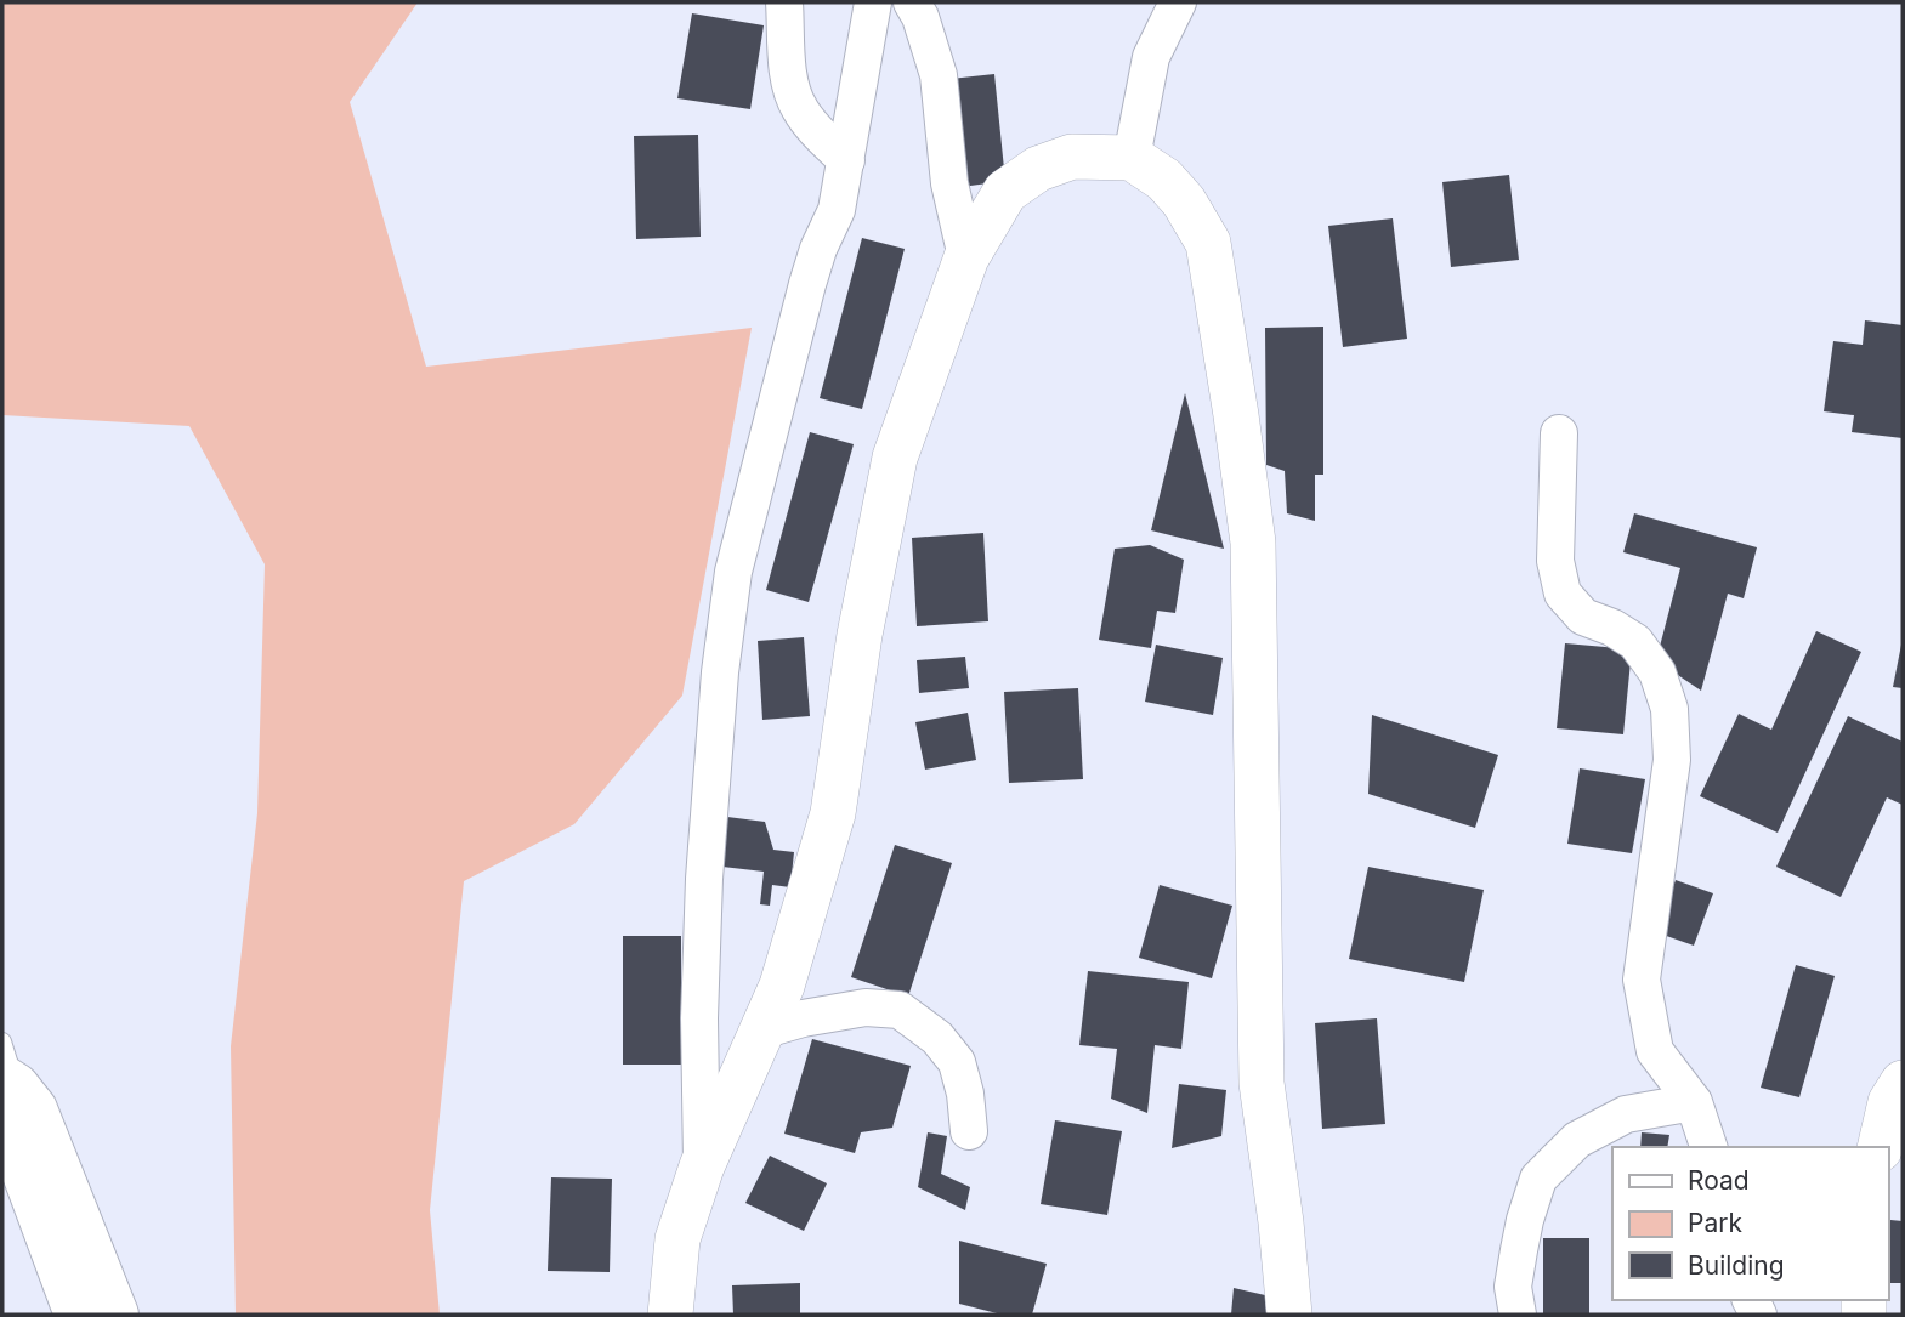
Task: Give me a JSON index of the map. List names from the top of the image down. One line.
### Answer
{"legend":["Road","Park","Building"]}
